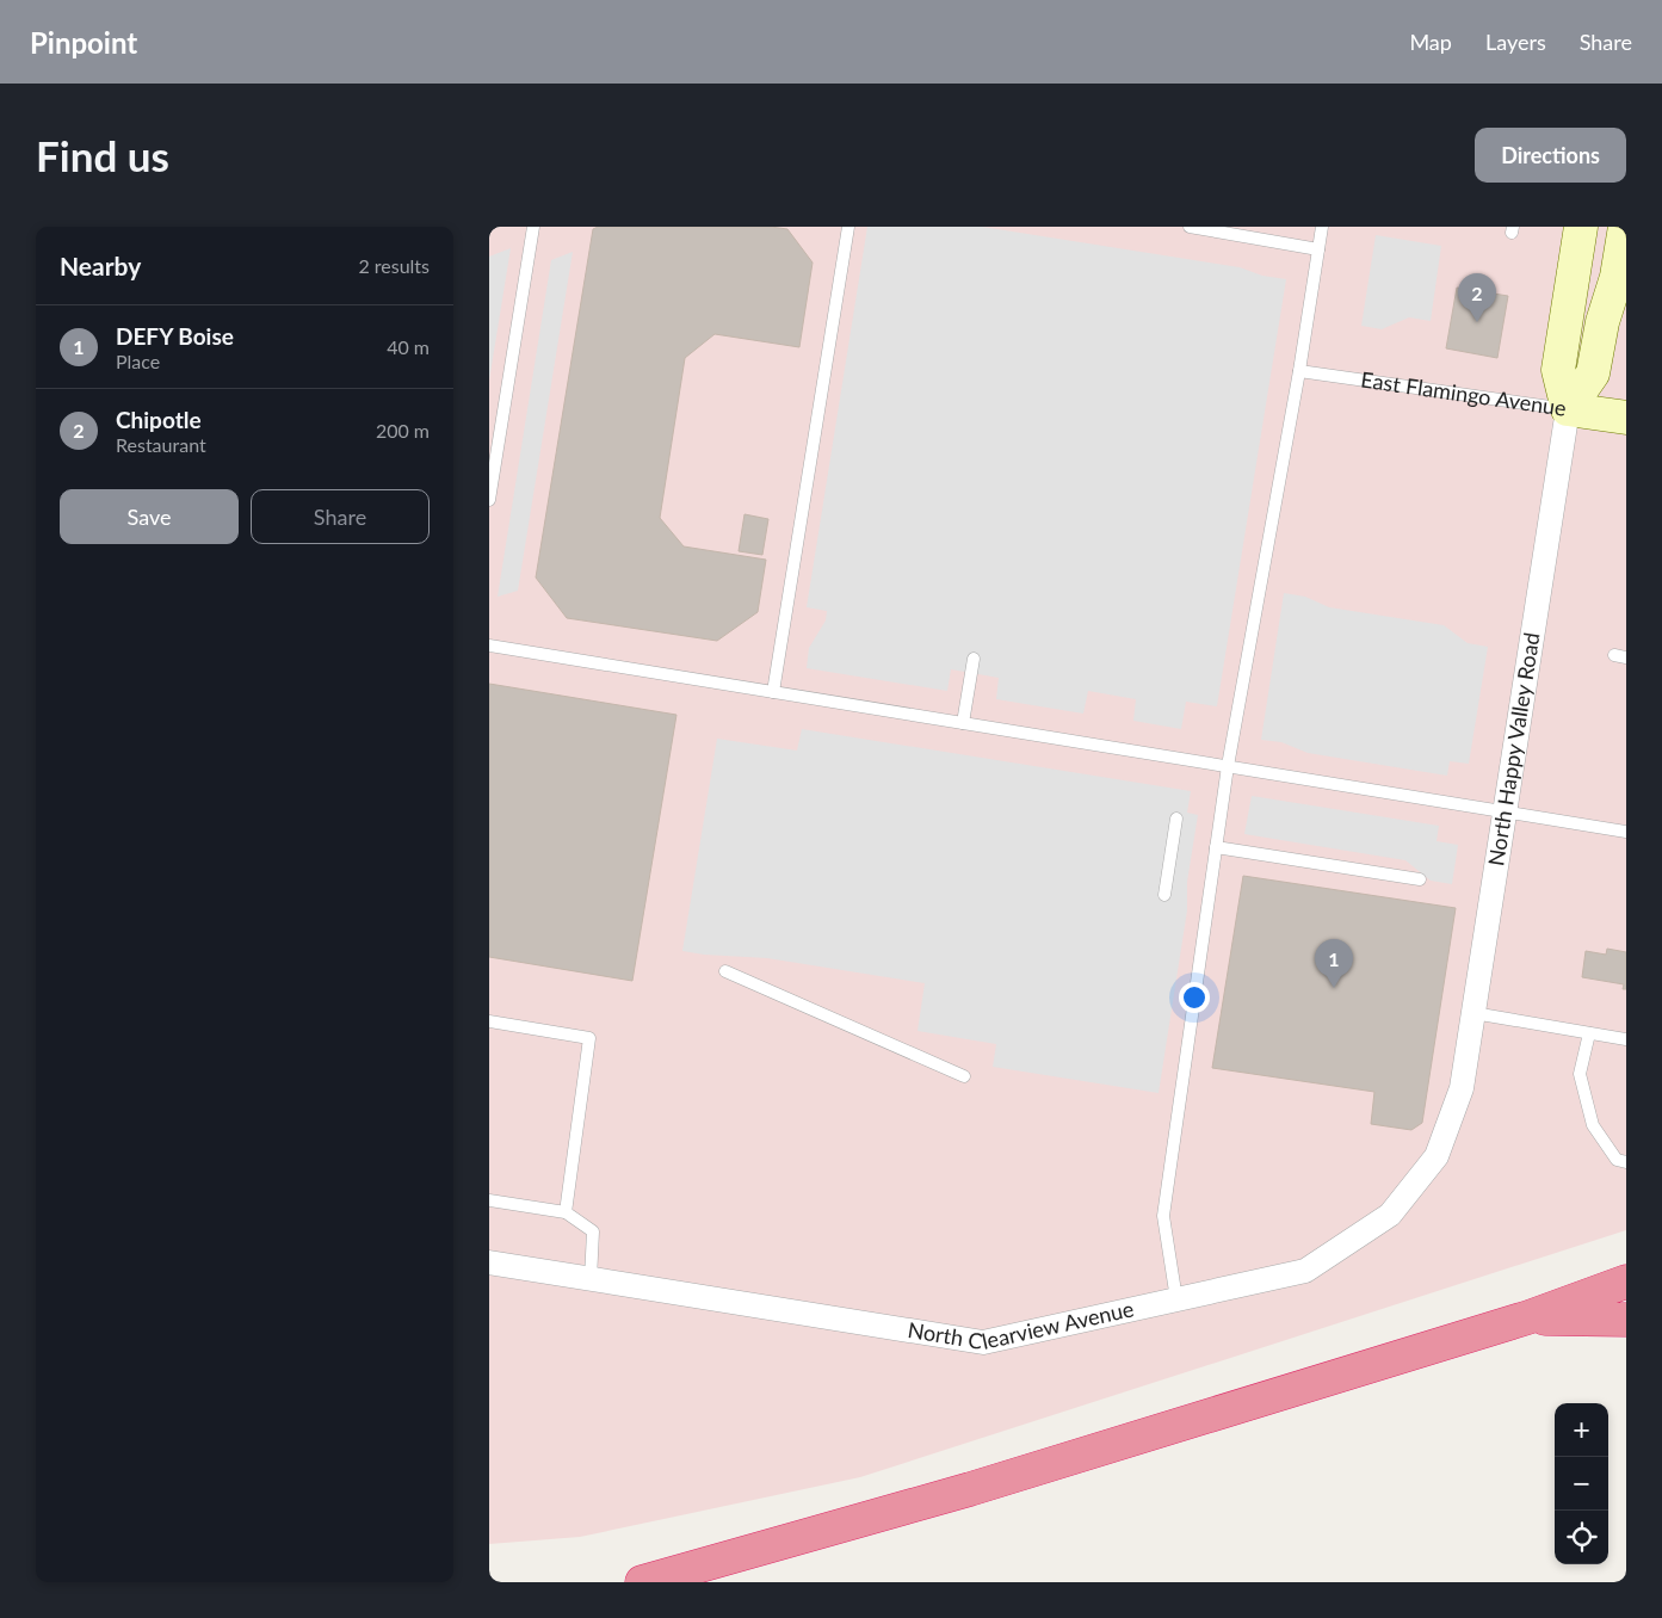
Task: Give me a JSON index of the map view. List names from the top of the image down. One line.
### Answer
{"streets":{"main road":["East Flamingo Avenue","North Happy Valley Road"],"street":["North Clearview Avenue"]},"crossings":[["East Flamingo Avenue","North Happy Valley Road"],["North Happy Valley Road","North Clearview Avenue"]],"page":{"header":"Pinpoint","nav":["Map","Layers","Share"],"buttons":["Directions",["Save","Share"]],"title":"Find us","heading":["Nearby","2 results"],"pins":["2","1"],"list":[{"mark":"1","name":"DEFY Boise","note":"Place","value":"40 m"},{"mark":"2","name":"Chipotle","note":"Restaurant","value":"200 m"}],"map_buttons":["+","−"]}}
